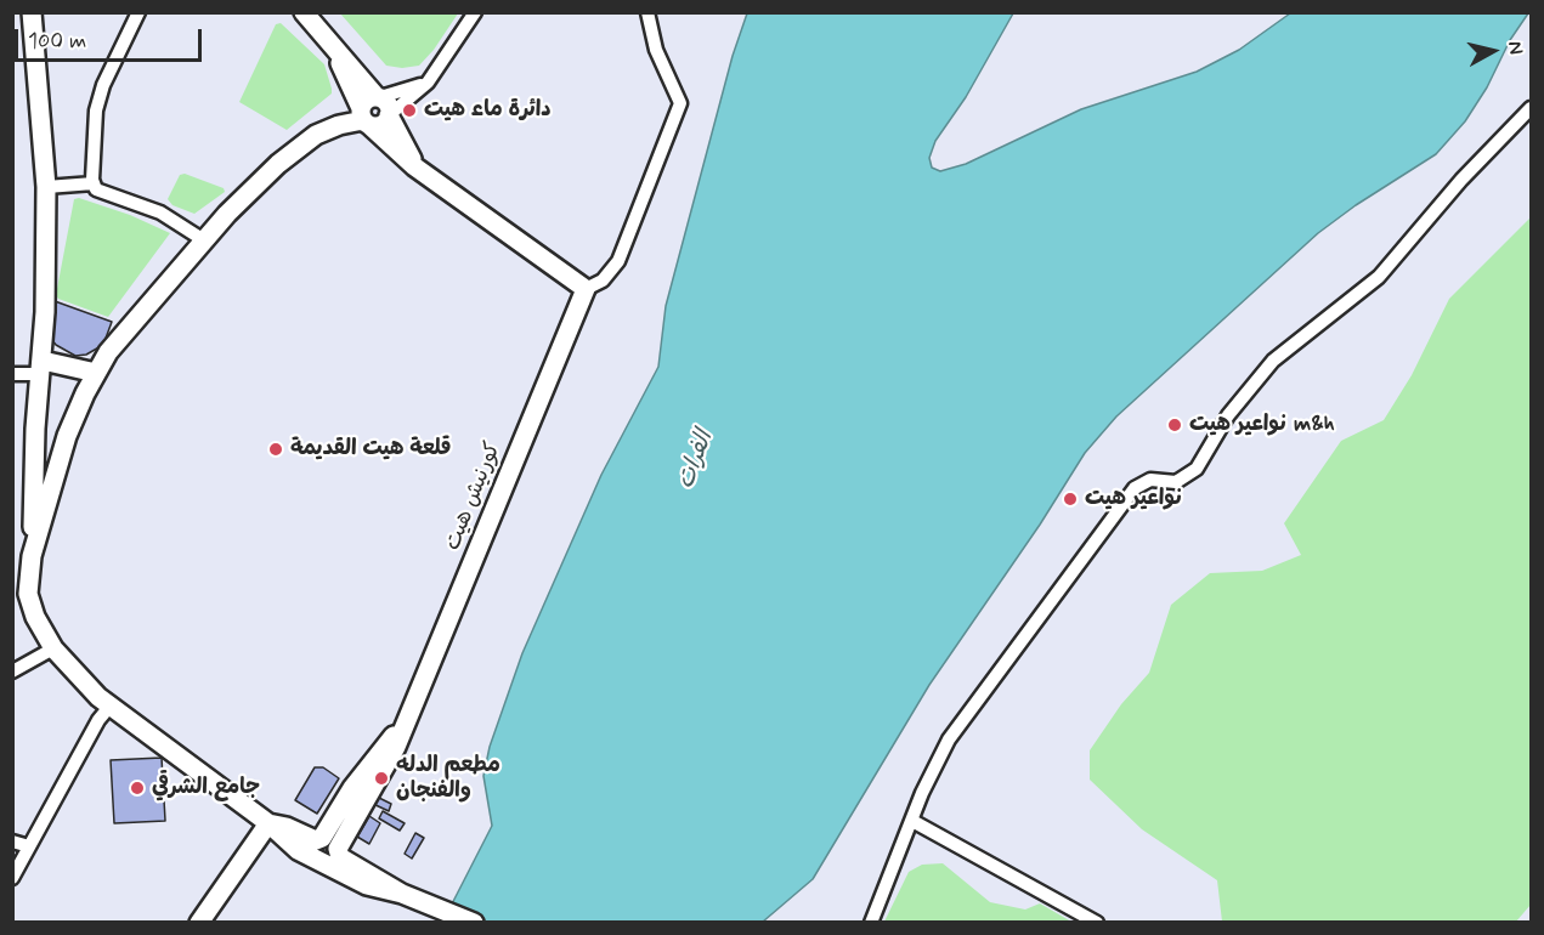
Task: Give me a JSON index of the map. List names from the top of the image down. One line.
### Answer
{"streets":{"main road":["كورنيش هيت"]},"water":["الفرات"],"places":["دائرة ماء هيت","نواعير هيت m&h","قلعة هيت القديمة","نواعير هيت","مطعم الدله والفنجان","جامع الشرقي"],"scale_bar":"100 m","north":"right"}
